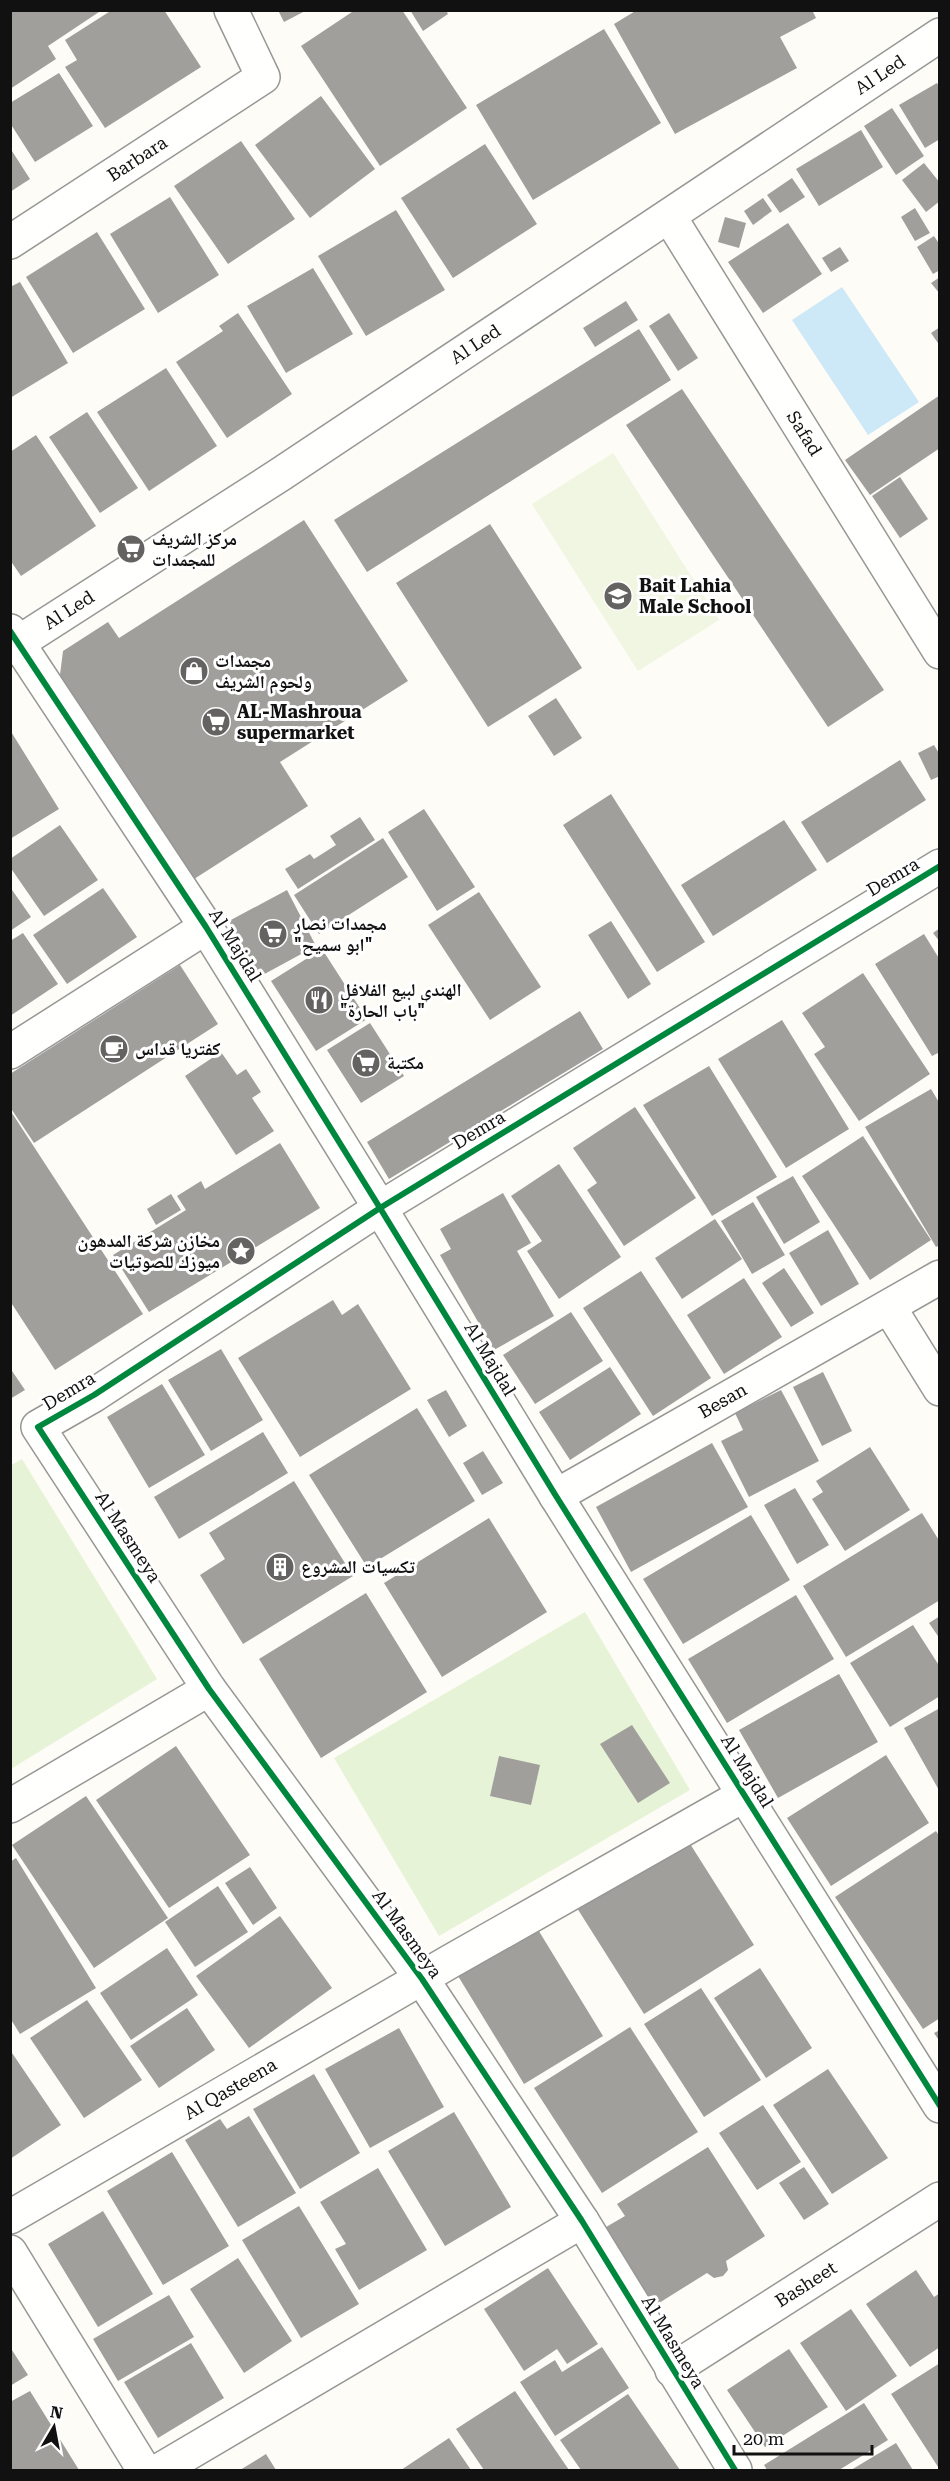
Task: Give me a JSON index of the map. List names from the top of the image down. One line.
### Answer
{"streets":{"street":["Al Led","Barbara","Safad","Demra","Al Majdal","Besan","Al Masmeya","Al Qasteena","Basheet"]},"crossings":[["Al Led","Safad"],["Al Led","Al Majdal"],["Demra","Al Majdal"],["Demra","Al Masmeya"],["Al Majdal","Besan"],["Al Majdal","Al Qasteena"],["Al Masmeya","Al Qasteena"],["Al Masmeya","Basheet"]],"places":{"supermarket":["مركز الشريف للمجمدات","AL-Mashroua supermarket","مجمدات نصار \"ابو سميح\"","مكتبة"],"school or university":["Bait Lahia Male School"],"shop":["مجمدات ولحوم الشريف"],"restaurant":["الهندي لبيع الفلافل \"باب الحارة\""],"cafe":["كفتريا قداس"],"place":["مخازن شركة المدهون ميوزك للصوتيات"],"building":["تكسيات المشروع"]},"scale_bar":"20 m","north":"top"}
